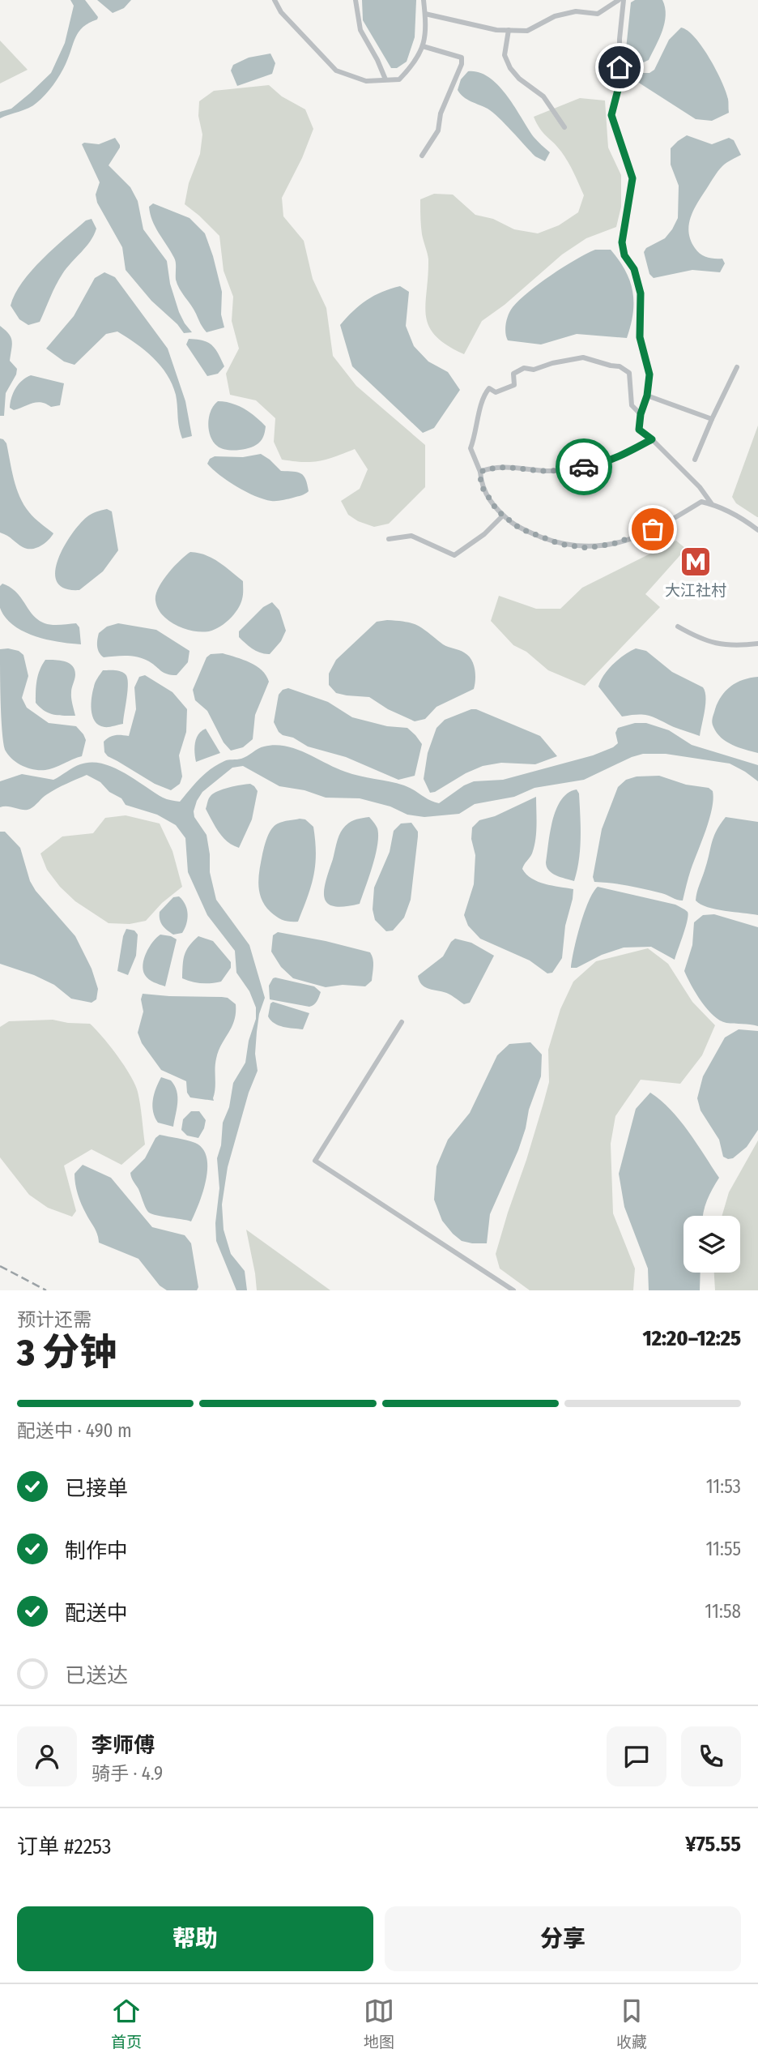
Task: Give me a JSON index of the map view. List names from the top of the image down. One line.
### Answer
{"places":{"metro station":["大江社村"]},"page":{"heading":["3 分钟","预计还需","12:20–12:25"],"panel":["李师傅","骑手 · 4.9","订单 #2253","¥75.55"],"bar":"配送中 · 490 m","list":[["已接单","11:53"],["制作中","11:55"],["配送中","11:58"],"已送达"],"buttons":["帮助","分享"],"tabs":["首页","地图","收藏"]}}
